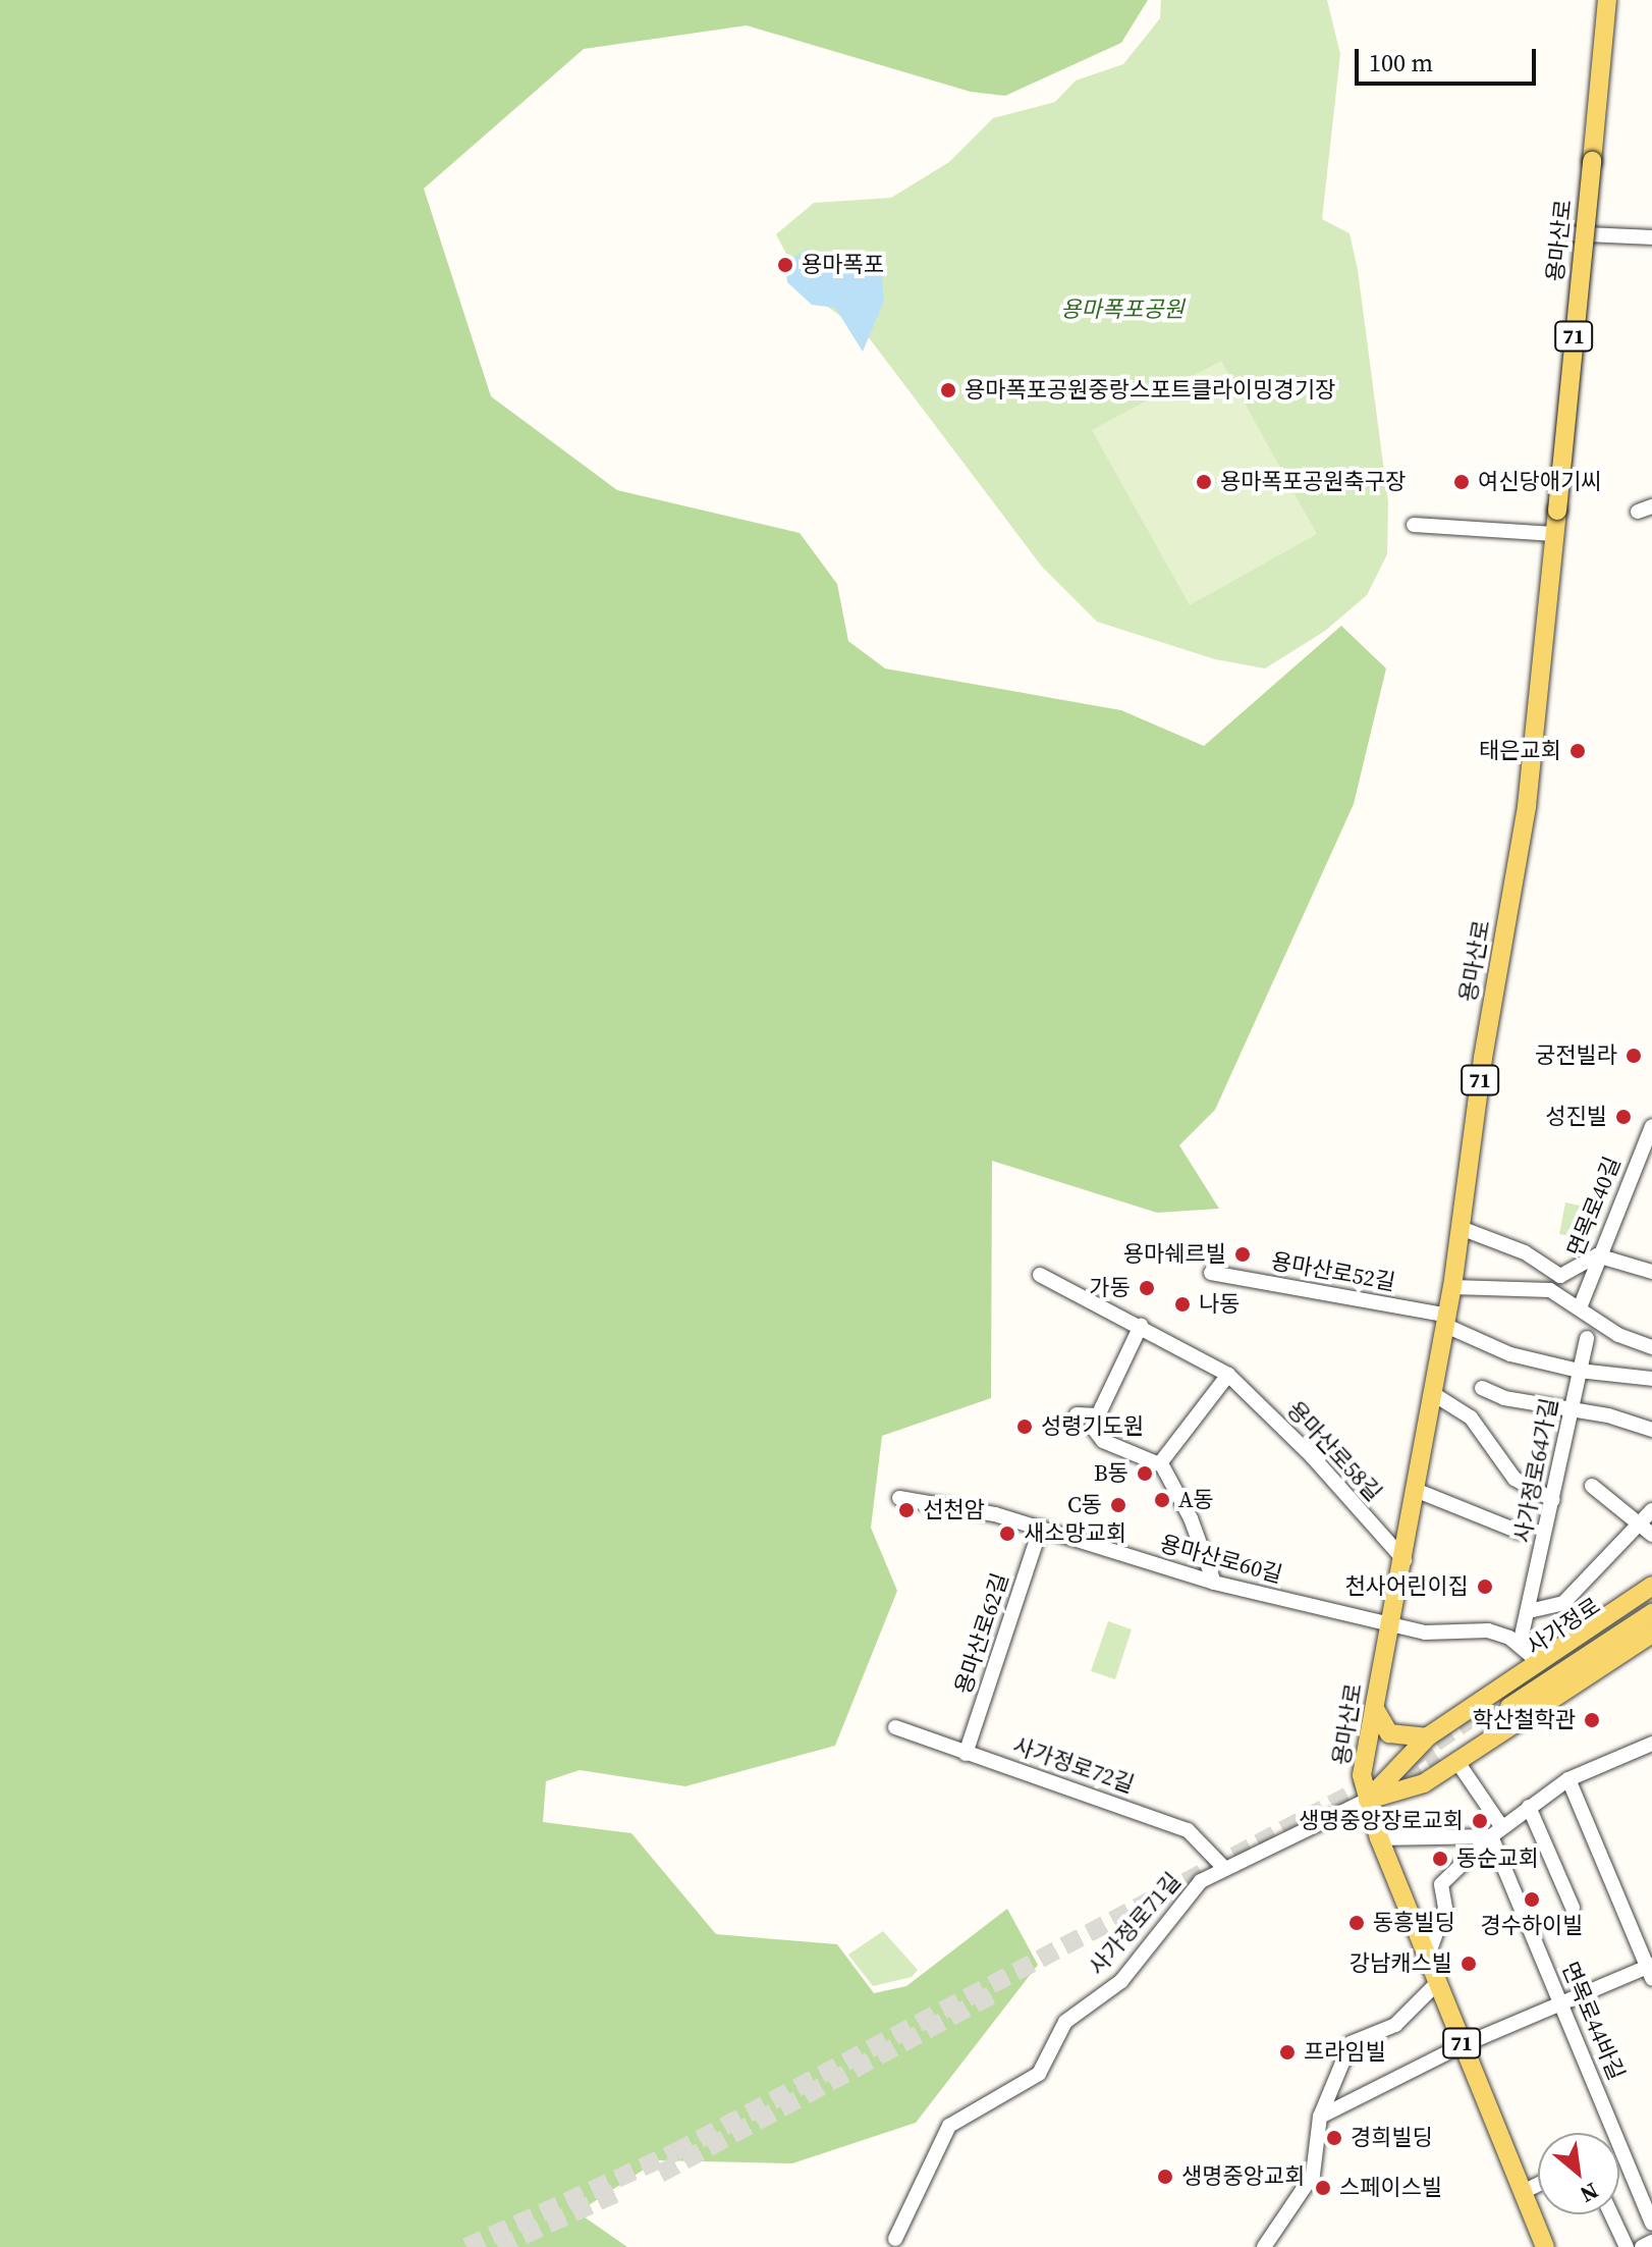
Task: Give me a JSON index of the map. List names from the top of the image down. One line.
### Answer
{"streets":{"main road":["용마산로","71","사가정로"],"street":["면목로40길","용마산로52길","용마산로58길","사가정로64가길","용마산로60길","용마산로62길","사가정로72길","사가정로71길","면목로44바길"]},"crossings":[["용마산로","용마산로52길"],["용마산로","용마산로58길"],["용마산로","용마산로60길"],["용마산로","사가정로71길"],["용마산로52길","사가정로64가길"],["사가정로64가길","용마산로60길"],["용마산로60길","용마산로62길"],["용마산로62길","사가정로72길"],["사가정로72길","사가정로71길"]],"parks":["용마폭포공원"],"places":["용마폭포","용마폭포공원중랑스포트클라이밍경기장","용마폭포공원축구장","여신당애기씨","태은교회","궁전빌라","성진빌","용마쉐르빌","가동","나동","성령기도원","B동","A동","C동","선천암","새소망교회","천사어린이집","학산철학관","생명중앙장로교회","동순교회","경수하이빌","동흥빌딩","강남캐스빌","프라임빌","경희빌딩","생명중앙교회","스페이스빌"],"scale_bar":"100 m","north":"bottom right"}
